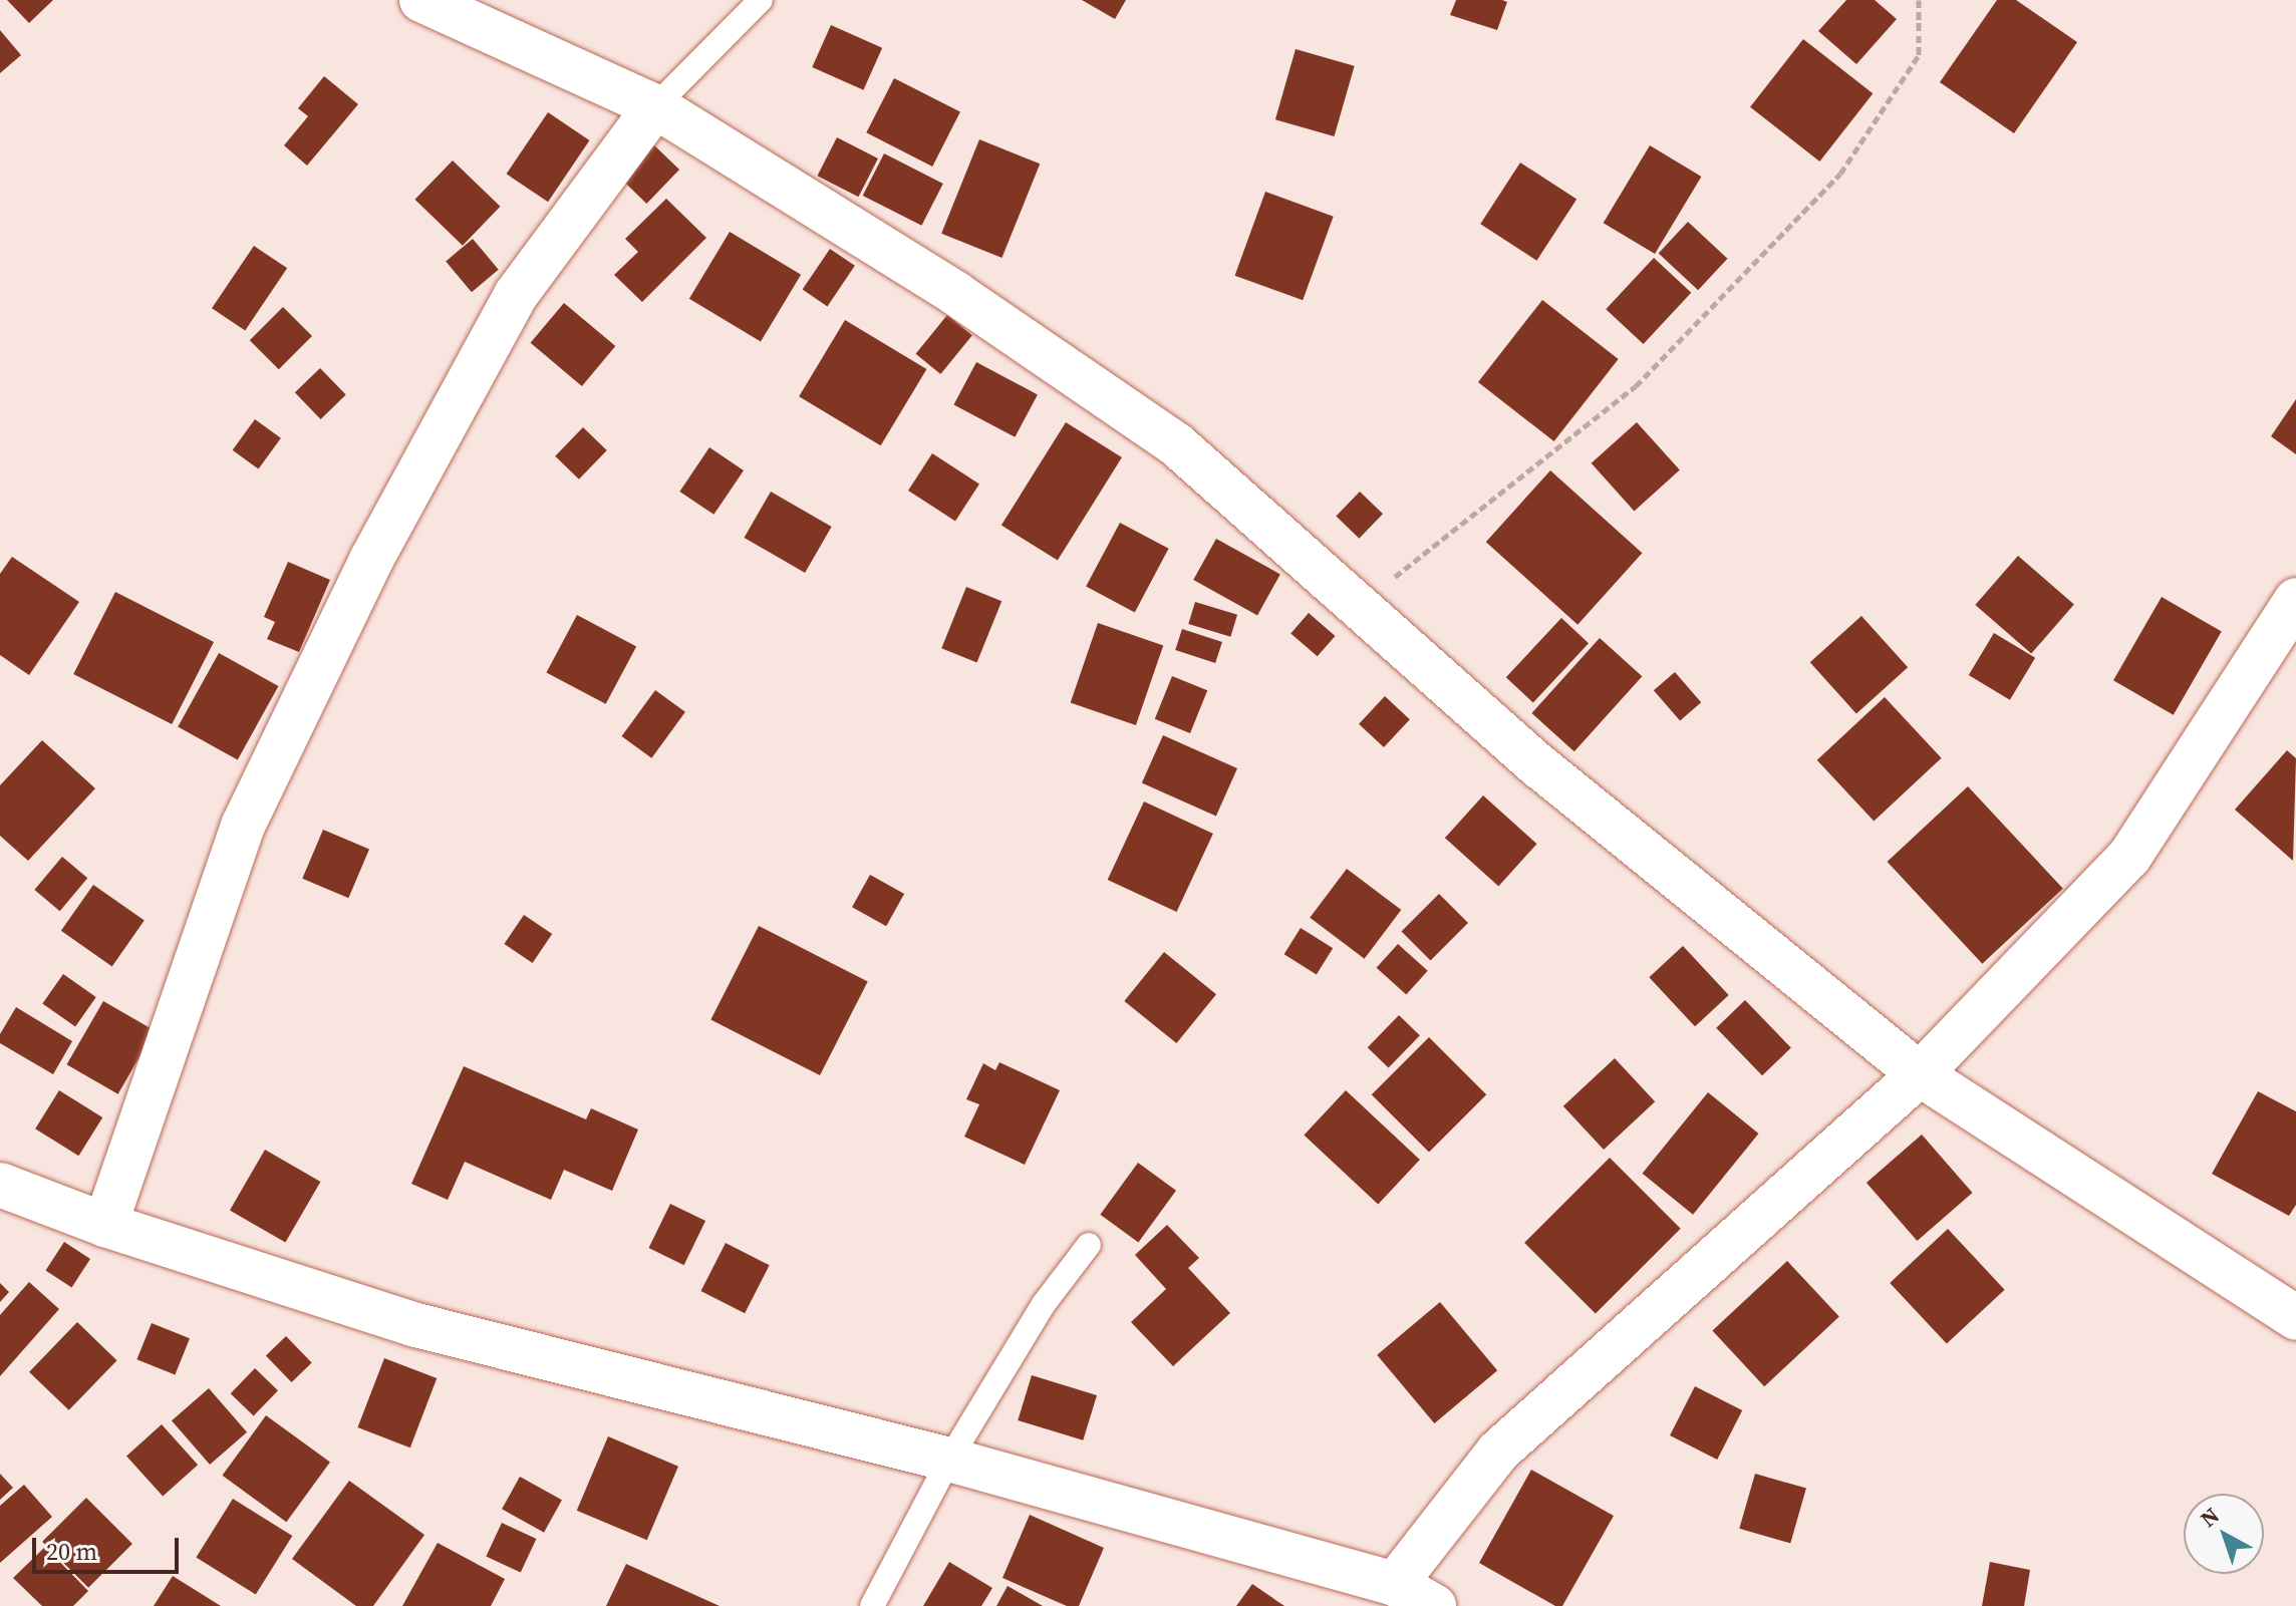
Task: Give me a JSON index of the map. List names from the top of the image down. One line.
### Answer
{"scale_bar":"20 m","north":"top left"}
